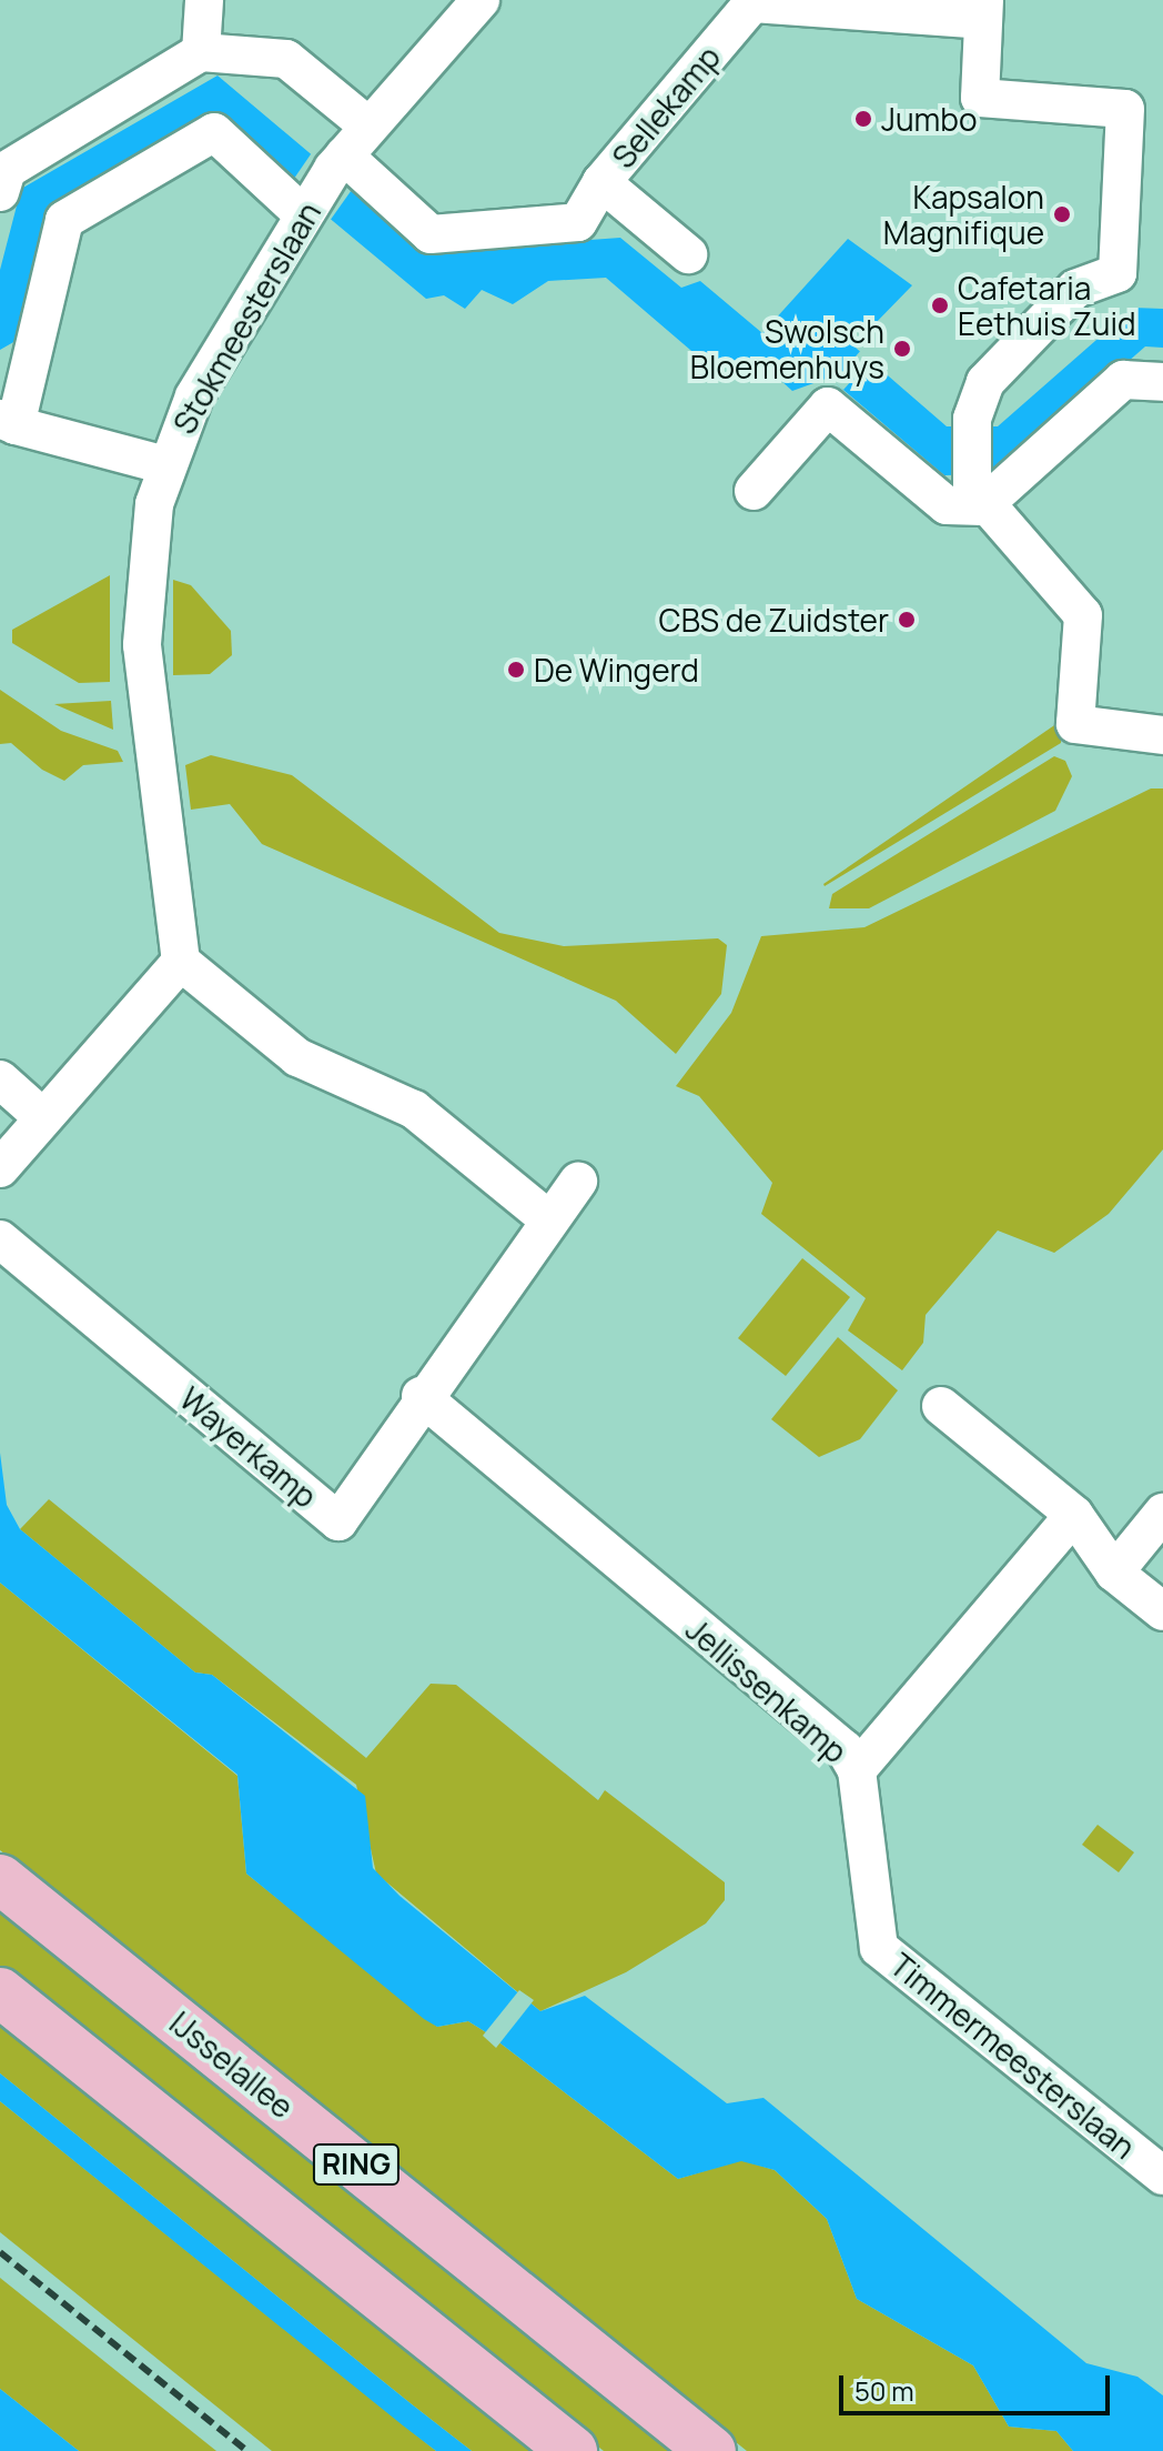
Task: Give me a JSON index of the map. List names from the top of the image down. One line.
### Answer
{"streets":{"main road":["IJsselallee","RING"],"street":["Sellekamp","Stokmeesterslaan","Wayerkamp","Jellissenkamp","Timmermeesterslaan"]},"crossings":[["Sellekamp","Stokmeesterslaan"],["Wayerkamp","Jellissenkamp"],["Jellissenkamp","Timmermeesterslaan"]],"places":["Jumbo","Kapsalon Magnifique","Cafetaria Eethuis Zuid","Swolsch Bloemenhuys","CBS de Zuidster","De Wingerd"],"scale_bar":"50 m"}
